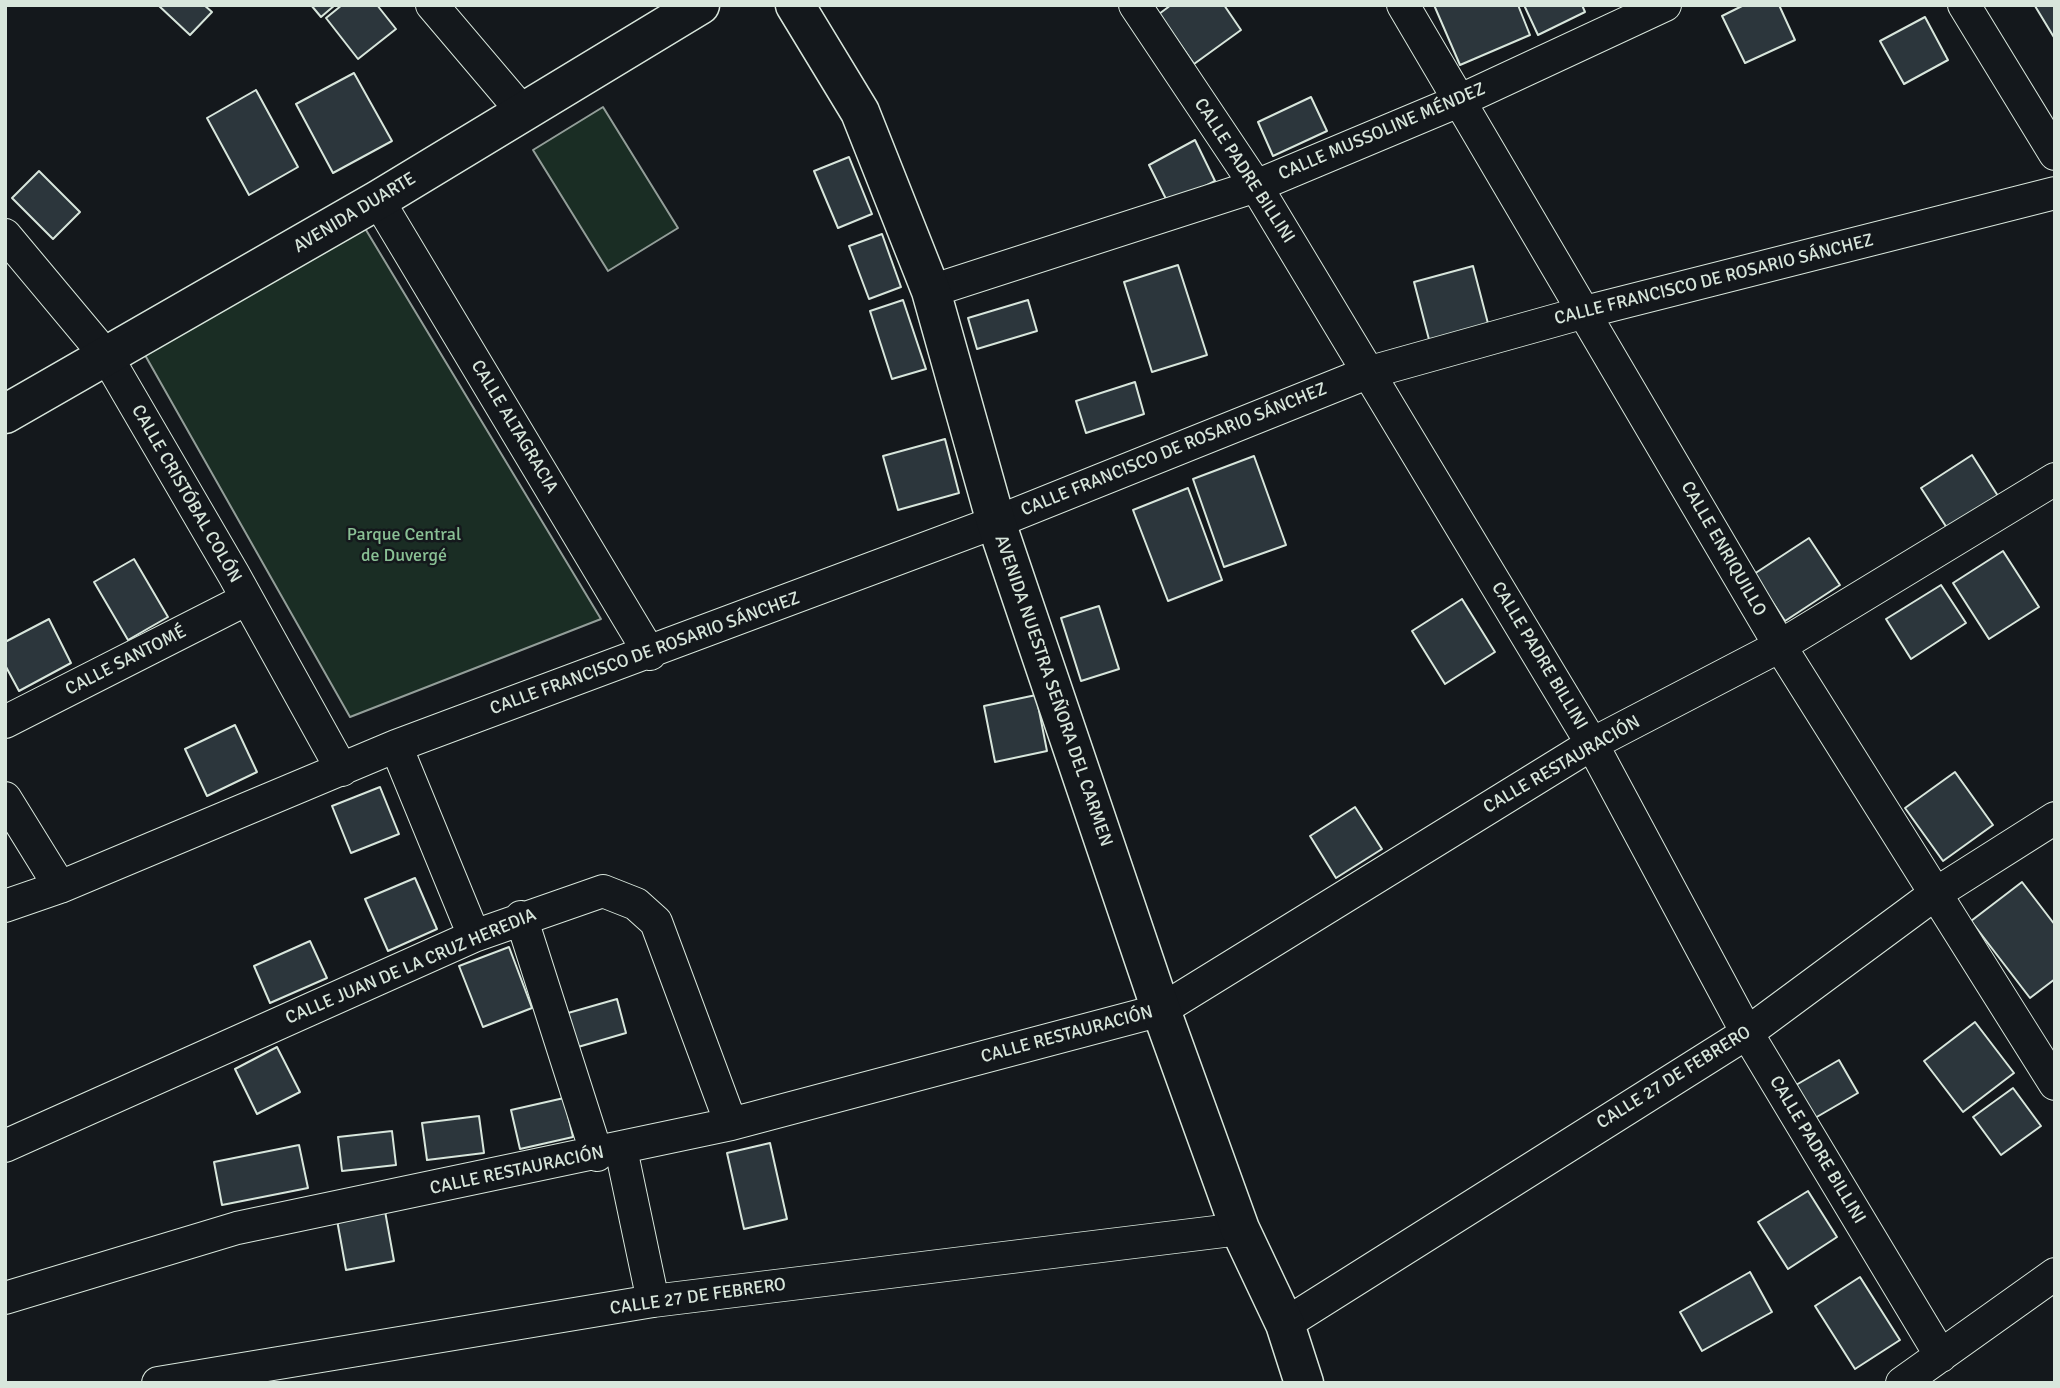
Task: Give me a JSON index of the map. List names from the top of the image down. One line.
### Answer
{"streets":{"main road":["AVENIDA DUARTE","AVENIDA NUESTRA SEÑORA DEL CARMEN"],"street":["CALLE MUSSOLINE MÉNDEZ","CALLE PADRE BILLINI","CALLE FRANCISCO DE ROSARIO SÁNCHEZ","CALLE ALTAGRACIA","CALLE CRISTÓBAL COLÓN","CALLE ENRIQUILLO","CALLE SANTOMÉ","CALLE RESTAURACIÓN","CALLE JUAN DE LA CRUZ HEREDIA","CALLE 27 DE FEBRERO"]},"crossings":[["CALLE MUSSOLINE MÉNDEZ","CALLE PADRE BILLINI"],["CALLE MUSSOLINE MÉNDEZ","CALLE ENRIQUILLO"],["CALLE MUSSOLINE MÉNDEZ","AVENIDA NUESTRA SEÑORA DEL CARMEN"],["CALLE PADRE BILLINI","CALLE FRANCISCO DE ROSARIO SÁNCHEZ"],["CALLE PADRE BILLINI","CALLE RESTAURACIÓN"],["CALLE PADRE BILLINI","CALLE 27 DE FEBRERO"],["AVENIDA DUARTE","CALLE ALTAGRACIA"],["AVENIDA DUARTE","CALLE CRISTÓBAL COLÓN"],["CALLE FRANCISCO DE ROSARIO SÁNCHEZ","CALLE ALTAGRACIA"],["CALLE FRANCISCO DE ROSARIO SÁNCHEZ","CALLE CRISTÓBAL COLÓN"],["CALLE FRANCISCO DE ROSARIO SÁNCHEZ","CALLE ENRIQUILLO"],["CALLE FRANCISCO DE ROSARIO SÁNCHEZ","AVENIDA NUESTRA SEÑORA DEL CARMEN"],["CALLE CRISTÓBAL COLÓN","CALLE SANTOMÉ"],["CALLE ENRIQUILLO","CALLE RESTAURACIÓN"],["CALLE ENRIQUILLO","CALLE 27 DE FEBRERO"],["AVENIDA NUESTRA SEÑORA DEL CARMEN","CALLE RESTAURACIÓN"],["AVENIDA NUESTRA SEÑORA DEL CARMEN","CALLE 27 DE FEBRERO"],["CALLE RESTAURACIÓN","CALLE JUAN DE LA CRUZ HEREDIA"]],"parks":["Parque Central de Duvergé"]}
